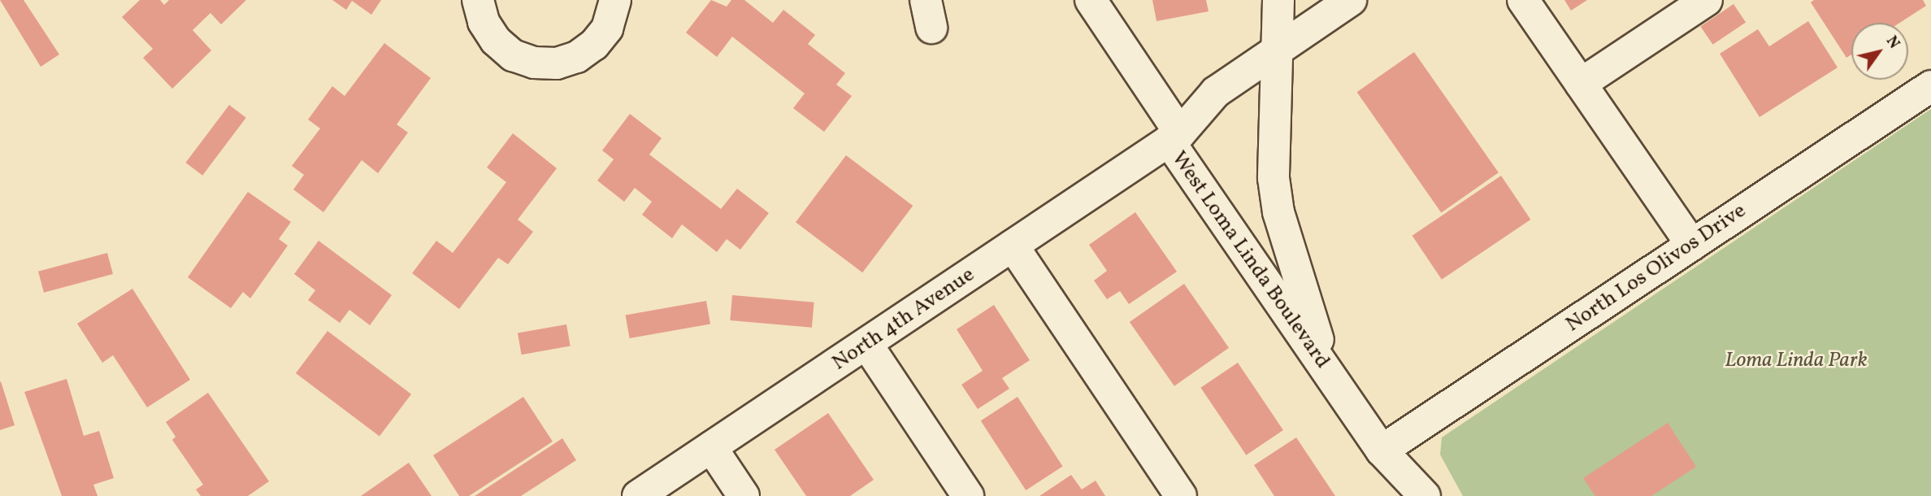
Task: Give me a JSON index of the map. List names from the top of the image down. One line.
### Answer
{"streets":{"street":["West Loma Linda Boulevard","North Los Olivos Drive","North 4th Avenue"]},"crossings":[["West Loma Linda Boulevard","North Los Olivos Drive"],["West Loma Linda Boulevard","North 4th Avenue"]],"parks":["Loma Linda Park"],"north":"top right"}
